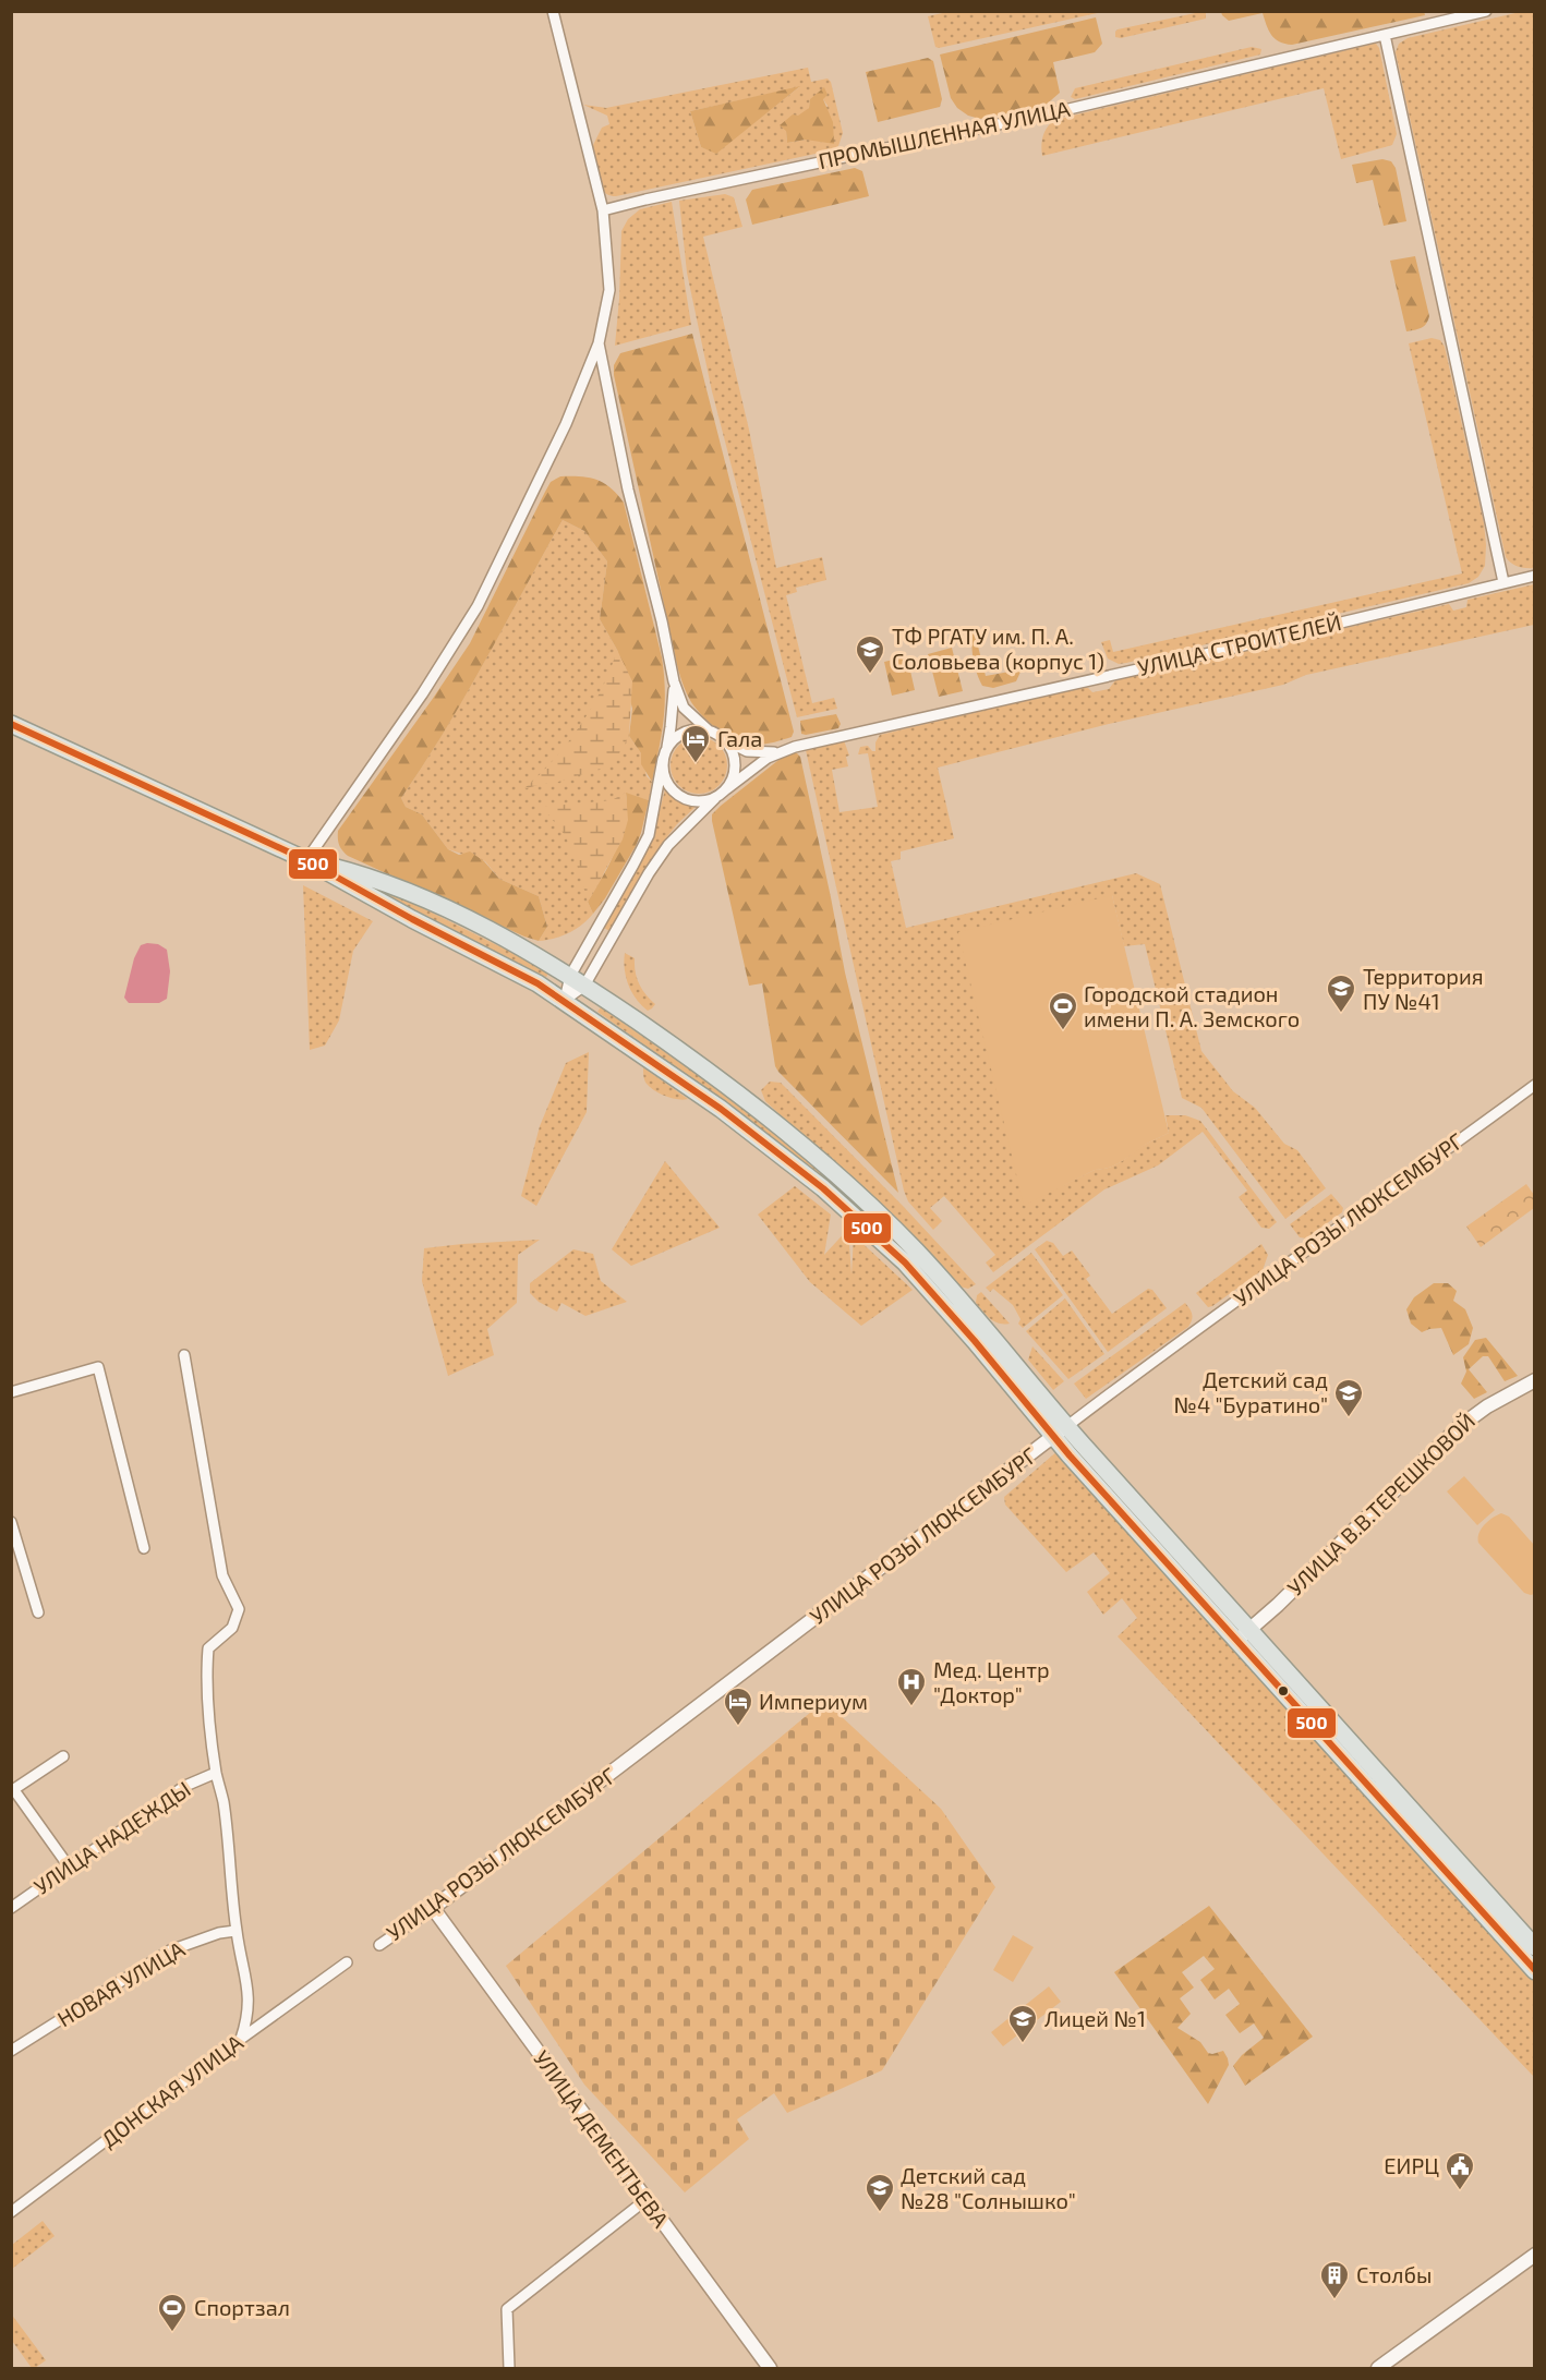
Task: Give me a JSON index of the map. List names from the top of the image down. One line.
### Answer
{"streets":{"street":["ПРОМЫШЛЕННАЯ УЛИЦА","УЛИЦА СТРОИТЕЛЕЙ","УЛИЦА РОЗЫ ЛЮКСЕМБУРГ","УЛИЦА В.В.ТЕРЕШКОВОЙ","УЛИЦА НАДЕЖДЫ","НОВАЯ УЛИЦА","ДОНСКАЯ УЛИЦА","УЛИЦА ДЕМЕНТЬЕВА"]},"crossings":[["УЛИЦА РОЗЫ ЛЮКСЕМБУРГ","УЛИЦА ДЕМЕНТЬЕВА"]],"places":{"school or university":["ТФ РГАТУ им. П. А. Соловьева (корпус 1)","Территория ПУ №41","Детский сад №4 \"Буратино\"","Лицей №1","Детский сад №28 \"Солнышко\""],"hotel":["Гала","Империум"],"sports":["Городской стадион имени П. А. Земского","Спортзал"],"hospital":["Мед. Центр \"Доктор\""],"public building":["ЕИРЦ"],"building":["Столбы"]},"lines":["transit line 500"]}
